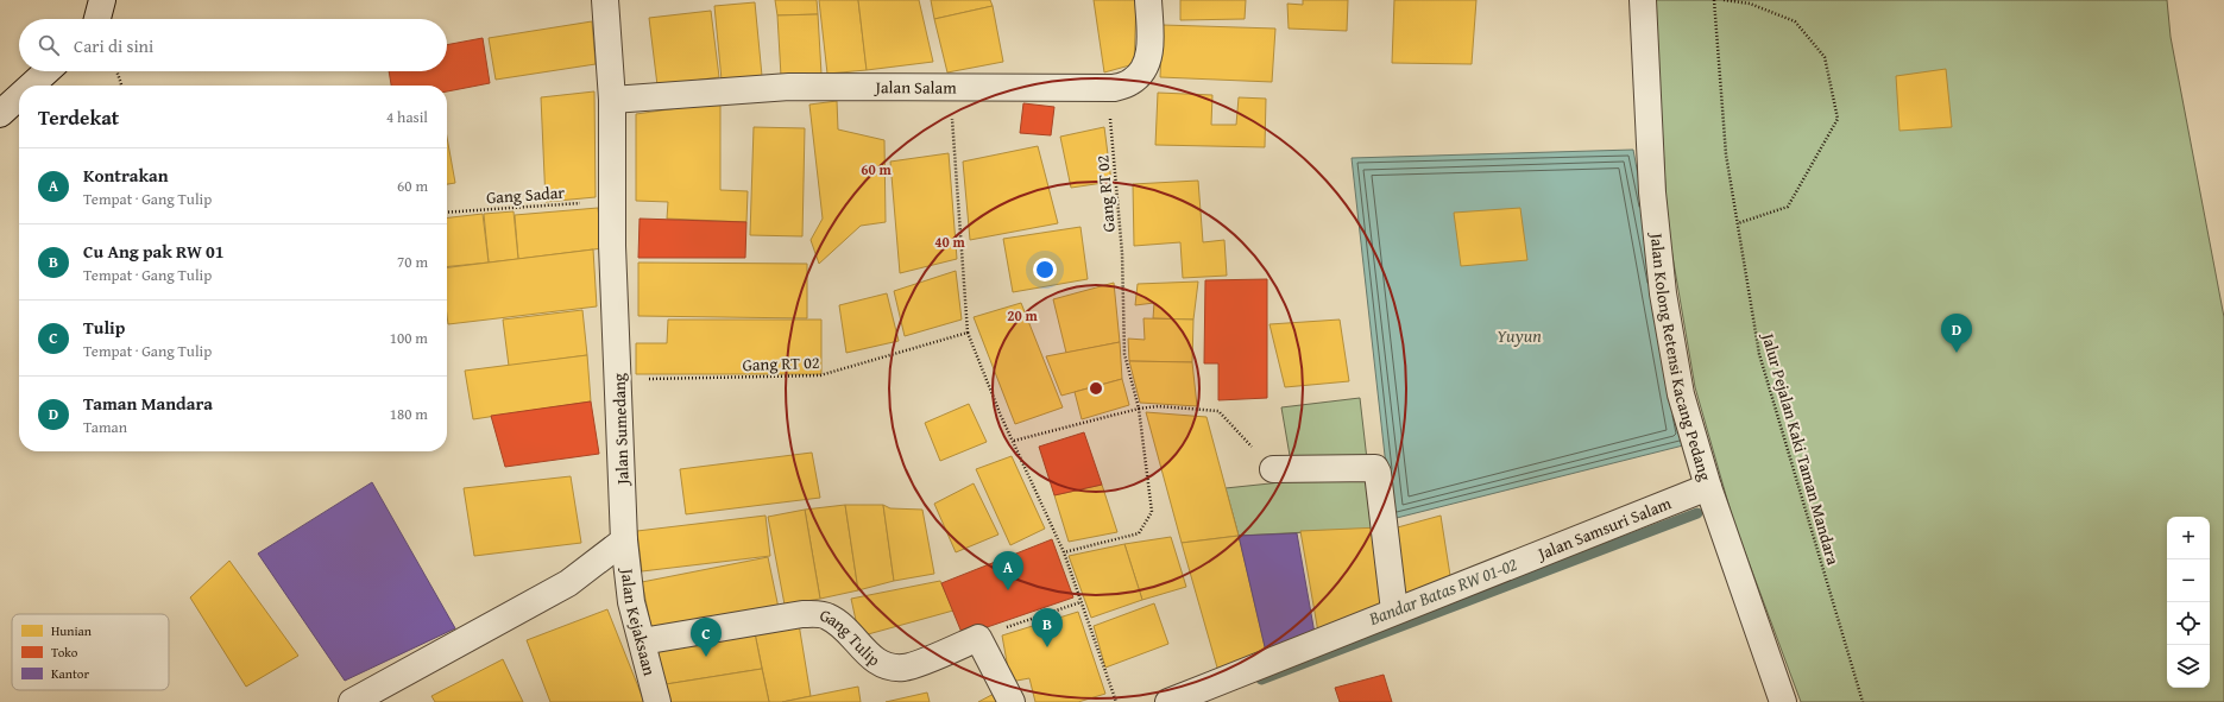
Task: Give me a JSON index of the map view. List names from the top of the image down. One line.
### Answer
{"streets":{"street":["Jalan Salam","Jalan Kolong Retensi Kacang Pedang","Jalan Sumedang","Jalan Samsuri Salam","Jalan Kejaksaan","Gang Tulip"],"path":["Gang RT 02","Gang Sadar","Jalur Pejalan Kaki Taman Mandara"]},"crossings":[["Jalan Salam","Gang RT 02"],["Jalan Salam","Jalan Sumedang"],["Gang RT 02","Jalan Sumedang"],["Gang Sadar","Jalan Sumedang"],["Jalan Kolong Retensi Kacang Pedang","Jalan Samsuri Salam"],["Jalan Sumedang","Jalan Kejaksaan"],["Jalan Kejaksaan","Gang Tulip"]],"water":["Yuyun","Bandar Batas RW 01-02"],"legend":["Hunian","Toko","Kantor"],"page":{"search":"Cari di sini","heading":["Terdekat","4 hasil"],"list":[{"mark":"A","name":"Kontrakan","note":"Tempat · Gang Tulip","value":"60 m"},{"mark":"B","name":"Cu Ang pak RW 01","note":"Tempat · Gang Tulip","value":"70 m"},{"mark":"C","name":"Tulip","note":"Tempat · Gang Tulip","value":"100 m"},{"mark":"D","name":"Taman Mandara","note":"Taman","value":"180 m"}],"pins":["D","A","B","C"],"map_buttons":["+","−"]},"rings":["60 m","40 m","20 m"]}
